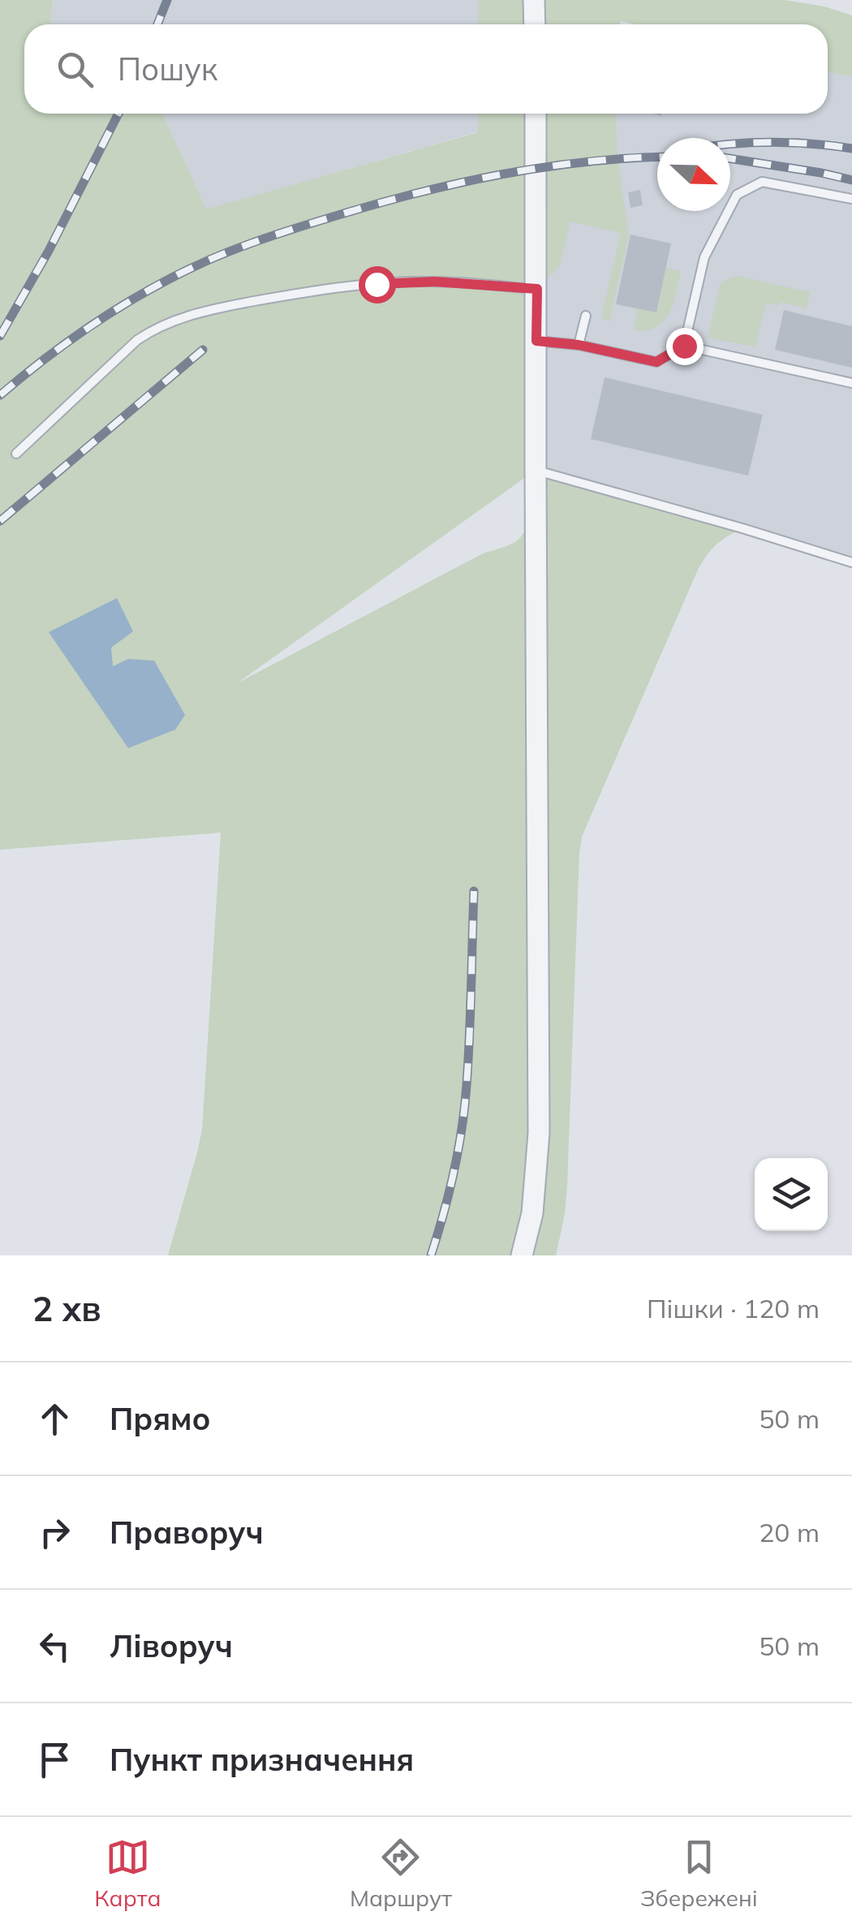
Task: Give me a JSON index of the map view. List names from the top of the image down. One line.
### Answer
{"north":"right","page":{"search":"Пошук","heading":["2 хв","Пішки · 120 m"],"list":[["Прямо","50 m"],["Праворуч","20 m"],["Ліворуч","50 m"],"Пункт призначення"],"nav":["Карта","Маршрут","Збережені"]}}
